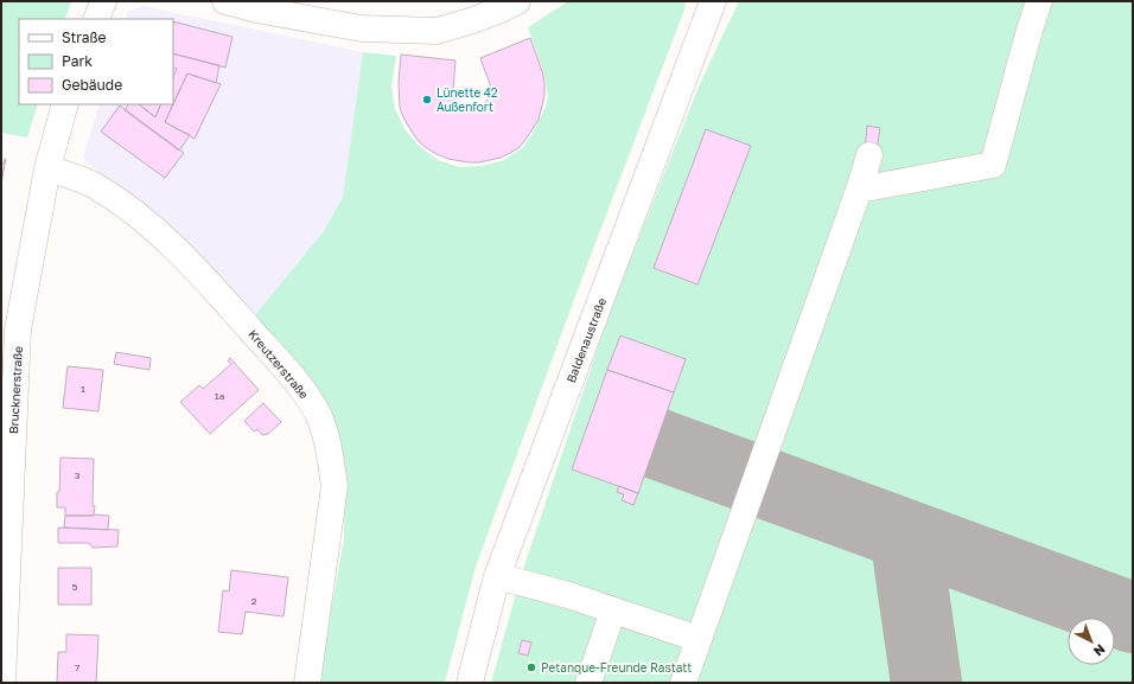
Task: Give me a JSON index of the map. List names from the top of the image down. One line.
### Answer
{"streets":{"street":["Baldenaustraße","Kreutzerstraße","Brucknerstraße"]},"crossings":[["Kreutzerstraße","Brucknerstraße"]],"places":["Lünette 42 Außenfort","Petanque-Freunde Rastatt"],"house_numbers":["1","1a","3","5","2","7"],"legend":["Straße","Park","Gebäude"],"north":"bottom right"}
